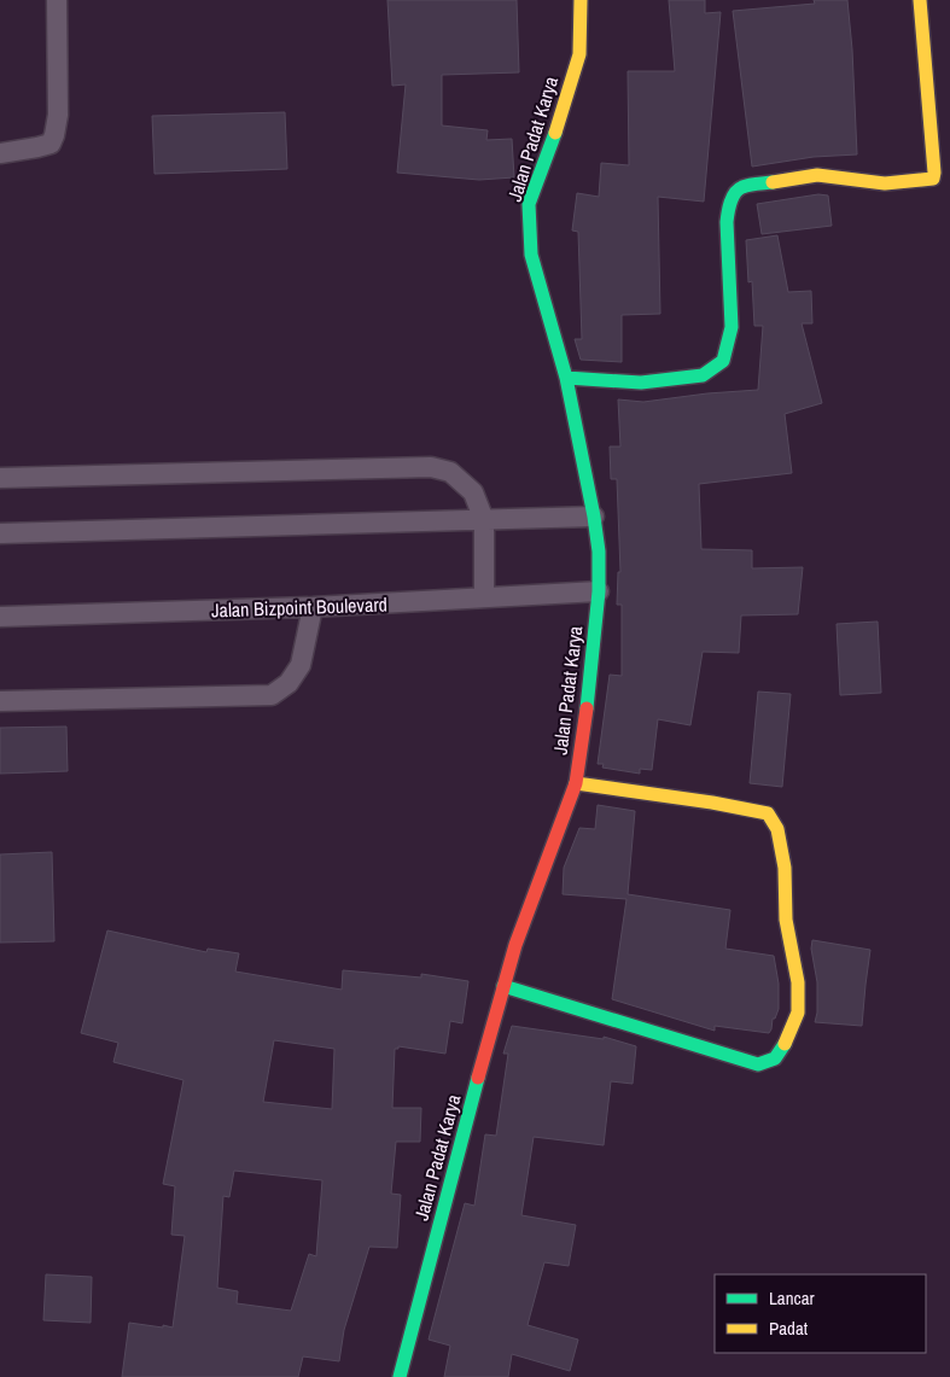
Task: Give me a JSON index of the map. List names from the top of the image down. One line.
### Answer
{"streets":{"street":["Jalan Padat Karya"],"lane":["Jalan Bizpoint Boulevard"]},"crossings":[["Jalan Padat Karya","Jalan Bizpoint Boulevard"]],"legend":["Lancar","Padat"]}
